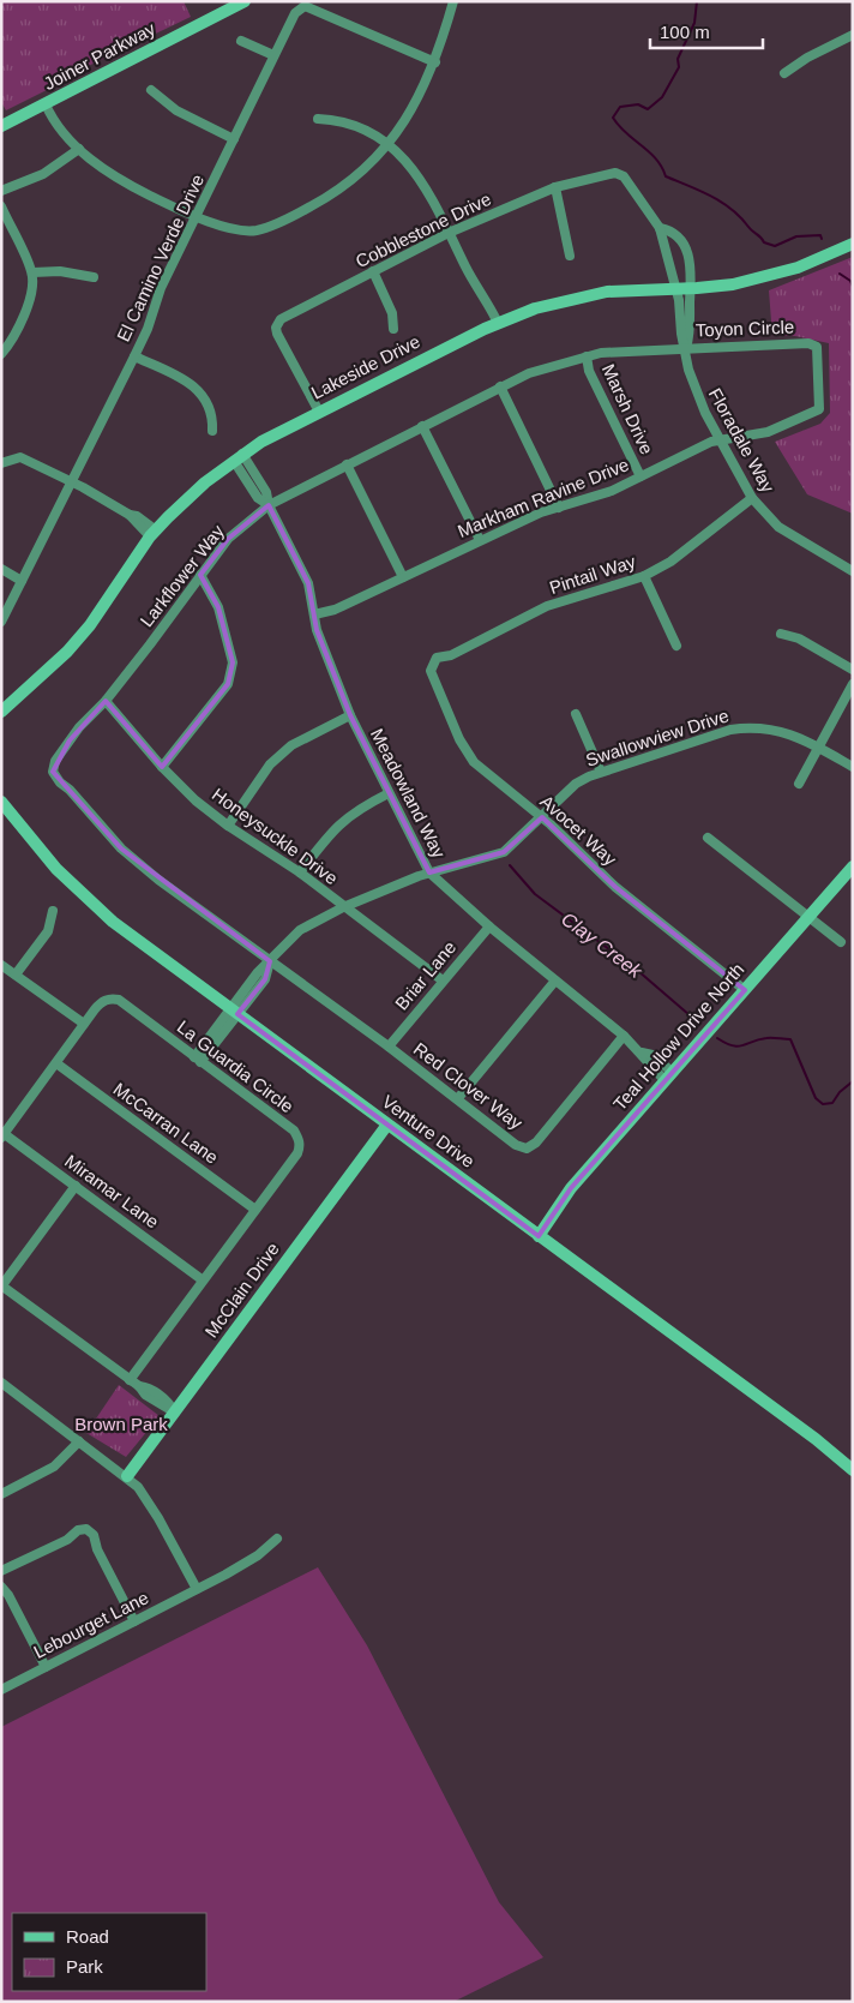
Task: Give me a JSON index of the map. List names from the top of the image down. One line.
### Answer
{"streets":{"street":["Joiner Parkway","Cobblestone Drive","El Camino Verde Drive","Toyon Circle","Lakeside Drive","Marsh Drive","Floradale Way","Markham Ravine Drive","Pintail Way","Larkflower Way","Swallowview Drive","Meadowland Way","Avocet Way","Honeysuckle Drive","Briar Lane","Teal Hollow Drive North","La Guardia Circle","Red Clover Way","McCarran Lane","Venture Drive","Miramar Lane","McClain Drive","Lebourget Lane"]},"crossings":[["Cobblestone Drive","Lakeside Drive"],["Cobblestone Drive","Floradale Way"],["Toyon Circle","Floradale Way"],["Toyon Circle","Markham Ravine Drive"],["Toyon Circle","Larkflower Way"],["Lakeside Drive","Floradale Way"],["Lakeside Drive","Meadowland Way"],["Marsh Drive","Markham Ravine Drive"],["Marsh Drive","Larkflower Way"],["Floradale Way","Markham Ravine Drive"],["Floradale Way","Pintail Way"],["Floradale Way","Larkflower Way"],["Markham Ravine Drive","Meadowland Way"],["Pintail Way","Avocet Way"],["Larkflower Way","Swallowview Drive"],["Larkflower Way","Meadowland Way"],["Larkflower Way","Honeysuckle Drive"],["Larkflower Way","Red Clover Way"],["Swallowview Drive","Meadowland Way"],["Swallowview Drive","Avocet Way"],["Swallowview Drive","Honeysuckle Drive"],["Swallowview Drive","La Guardia Circle"],["Swallowview Drive","Red Clover Way"],["Swallowview Drive","Venture Drive"],["Meadowland Way","Briar Lane"],["Meadowland Way","Teal Hollow Drive North"],["Meadowland Way","Red Clover Way"],["Avocet Way","Teal Hollow Drive North"],["Honeysuckle Drive","Briar Lane"],["Briar Lane","Red Clover Way"],["Teal Hollow Drive North","Venture Drive"],["La Guardia Circle","McCarran Lane"],["La Guardia Circle","Miramar Lane"],["Venture Drive","McClain Drive"]],"water":["Clay Creek"],"parks":["Brown Park"],"legend":["Road","Park"],"scale_bar":"100 m"}
